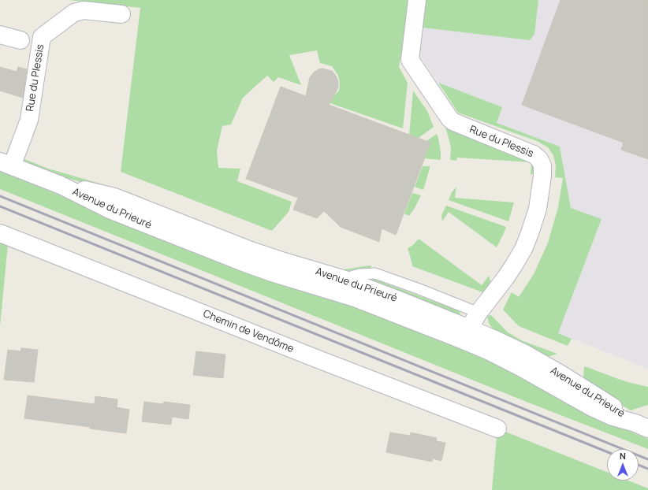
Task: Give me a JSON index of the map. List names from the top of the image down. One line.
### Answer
{"streets":{"street":["Rue du Plessis","Avenue du Prieuré","Chemin de Vendôme"]},"crossings":[["Rue du Plessis","Avenue du Prieuré"]],"north":"top"}
